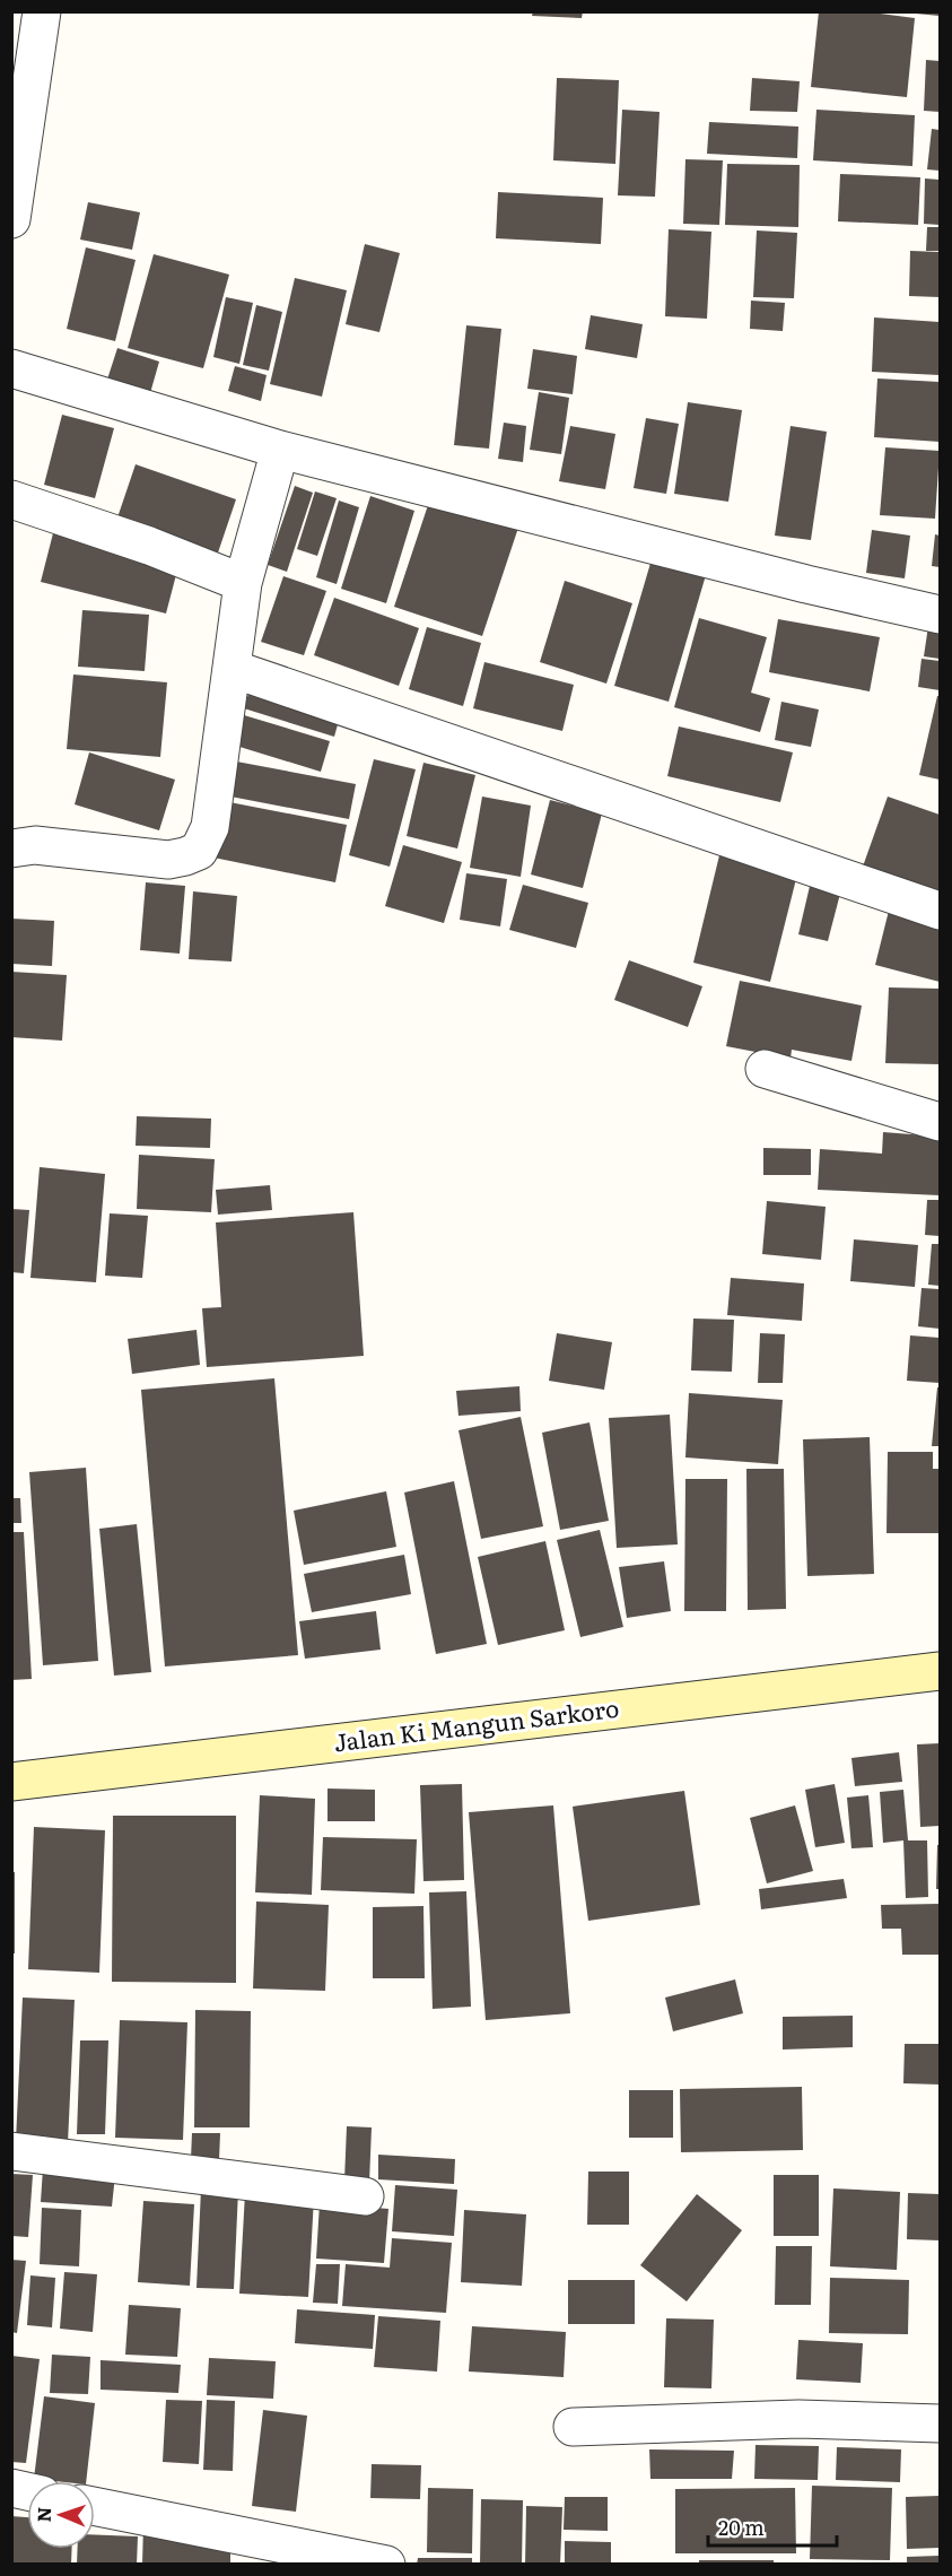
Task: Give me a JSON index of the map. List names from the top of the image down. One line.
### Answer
{"streets":{"main road":["Jalan Ki Mangun Sarkoro"]},"scale_bar":"20 m","north":"left"}
